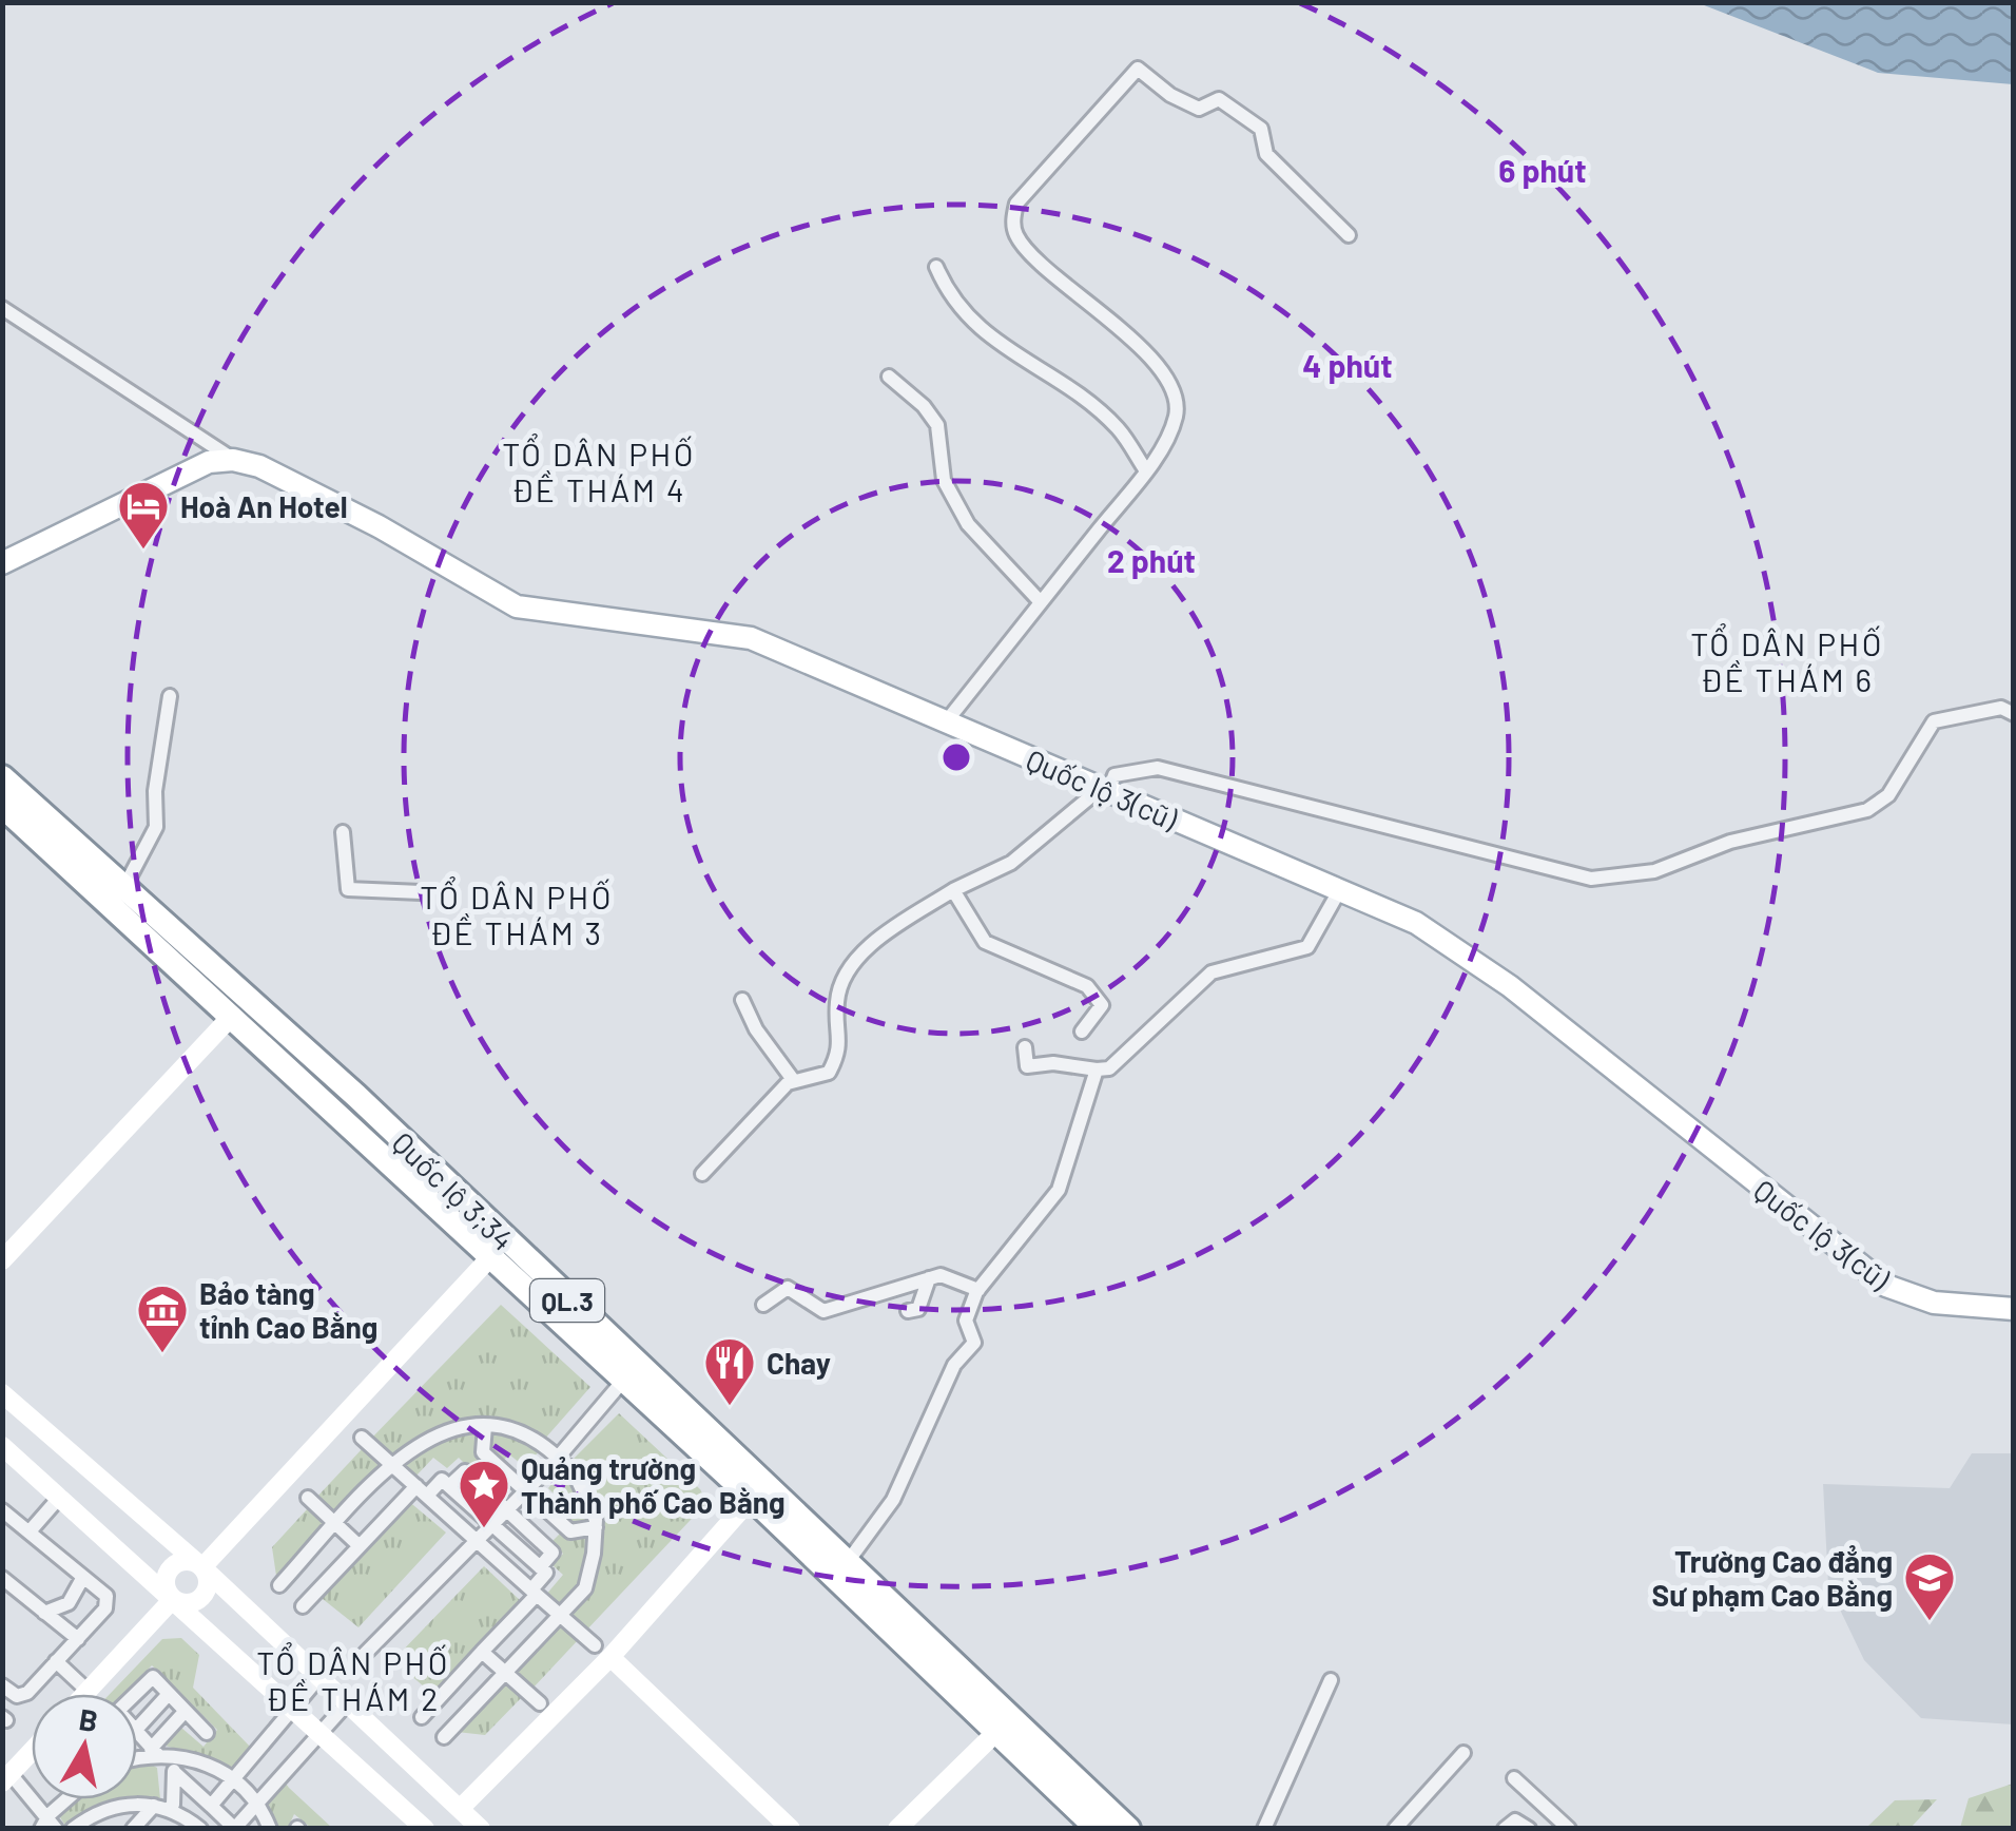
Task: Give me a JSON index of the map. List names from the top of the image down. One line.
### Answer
{"streets":{"highway":["Quốc lộ 3;34","QL.3"],"main road":["Quốc lộ 3(cũ)"]},"districts":["TỔ DÂN PHỐ ĐỀ THÁM 4","TỔ DÂN PHỐ ĐỀ THÁM 6","TỔ DÂN PHỐ ĐỀ THÁM 3","TỔ DÂN PHỐ ĐỀ THÁM 2"],"places":{"hotel":["Hoà An Hotel"],"museum":["Bảo tàng tỉnh Cao Bằng"],"restaurant":["Chay"],"place":["Quảng trường Thành phố Cao Bằng"],"school or university":["Trường Cao đẳng Sư phạm Cao Bằng"]},"north":"top","rings":["6 phút","4 phút","2 phút"]}
